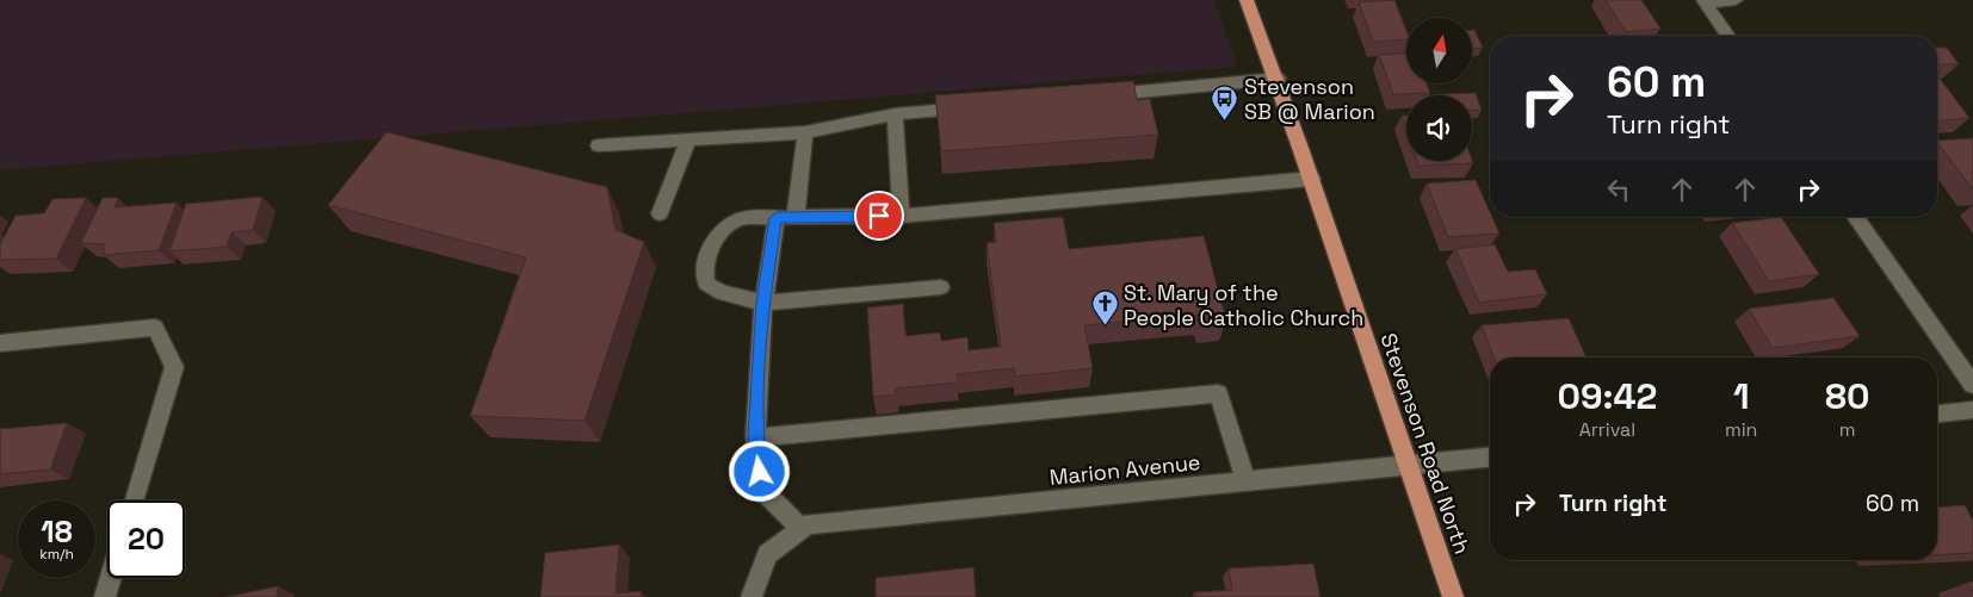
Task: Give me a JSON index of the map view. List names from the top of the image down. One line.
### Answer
{"streets":{"main road":["Stevenson Road North"],"street":["Marion Avenue"]},"crossings":[["Stevenson Road North","Marion Avenue"]],"places":{"bus stop":["Stevenson SB @ Marion"],"church":["St. Mary of the People Catholic Church"]},"north":"top","page":{"turn":["60 m","Turn right"],"eta":["09:42","Arrival","1","min","80","m"],"list":[{"name":"Turn right","value":"60 m"}],"speed":"18 km/h","limit":"20"}}
